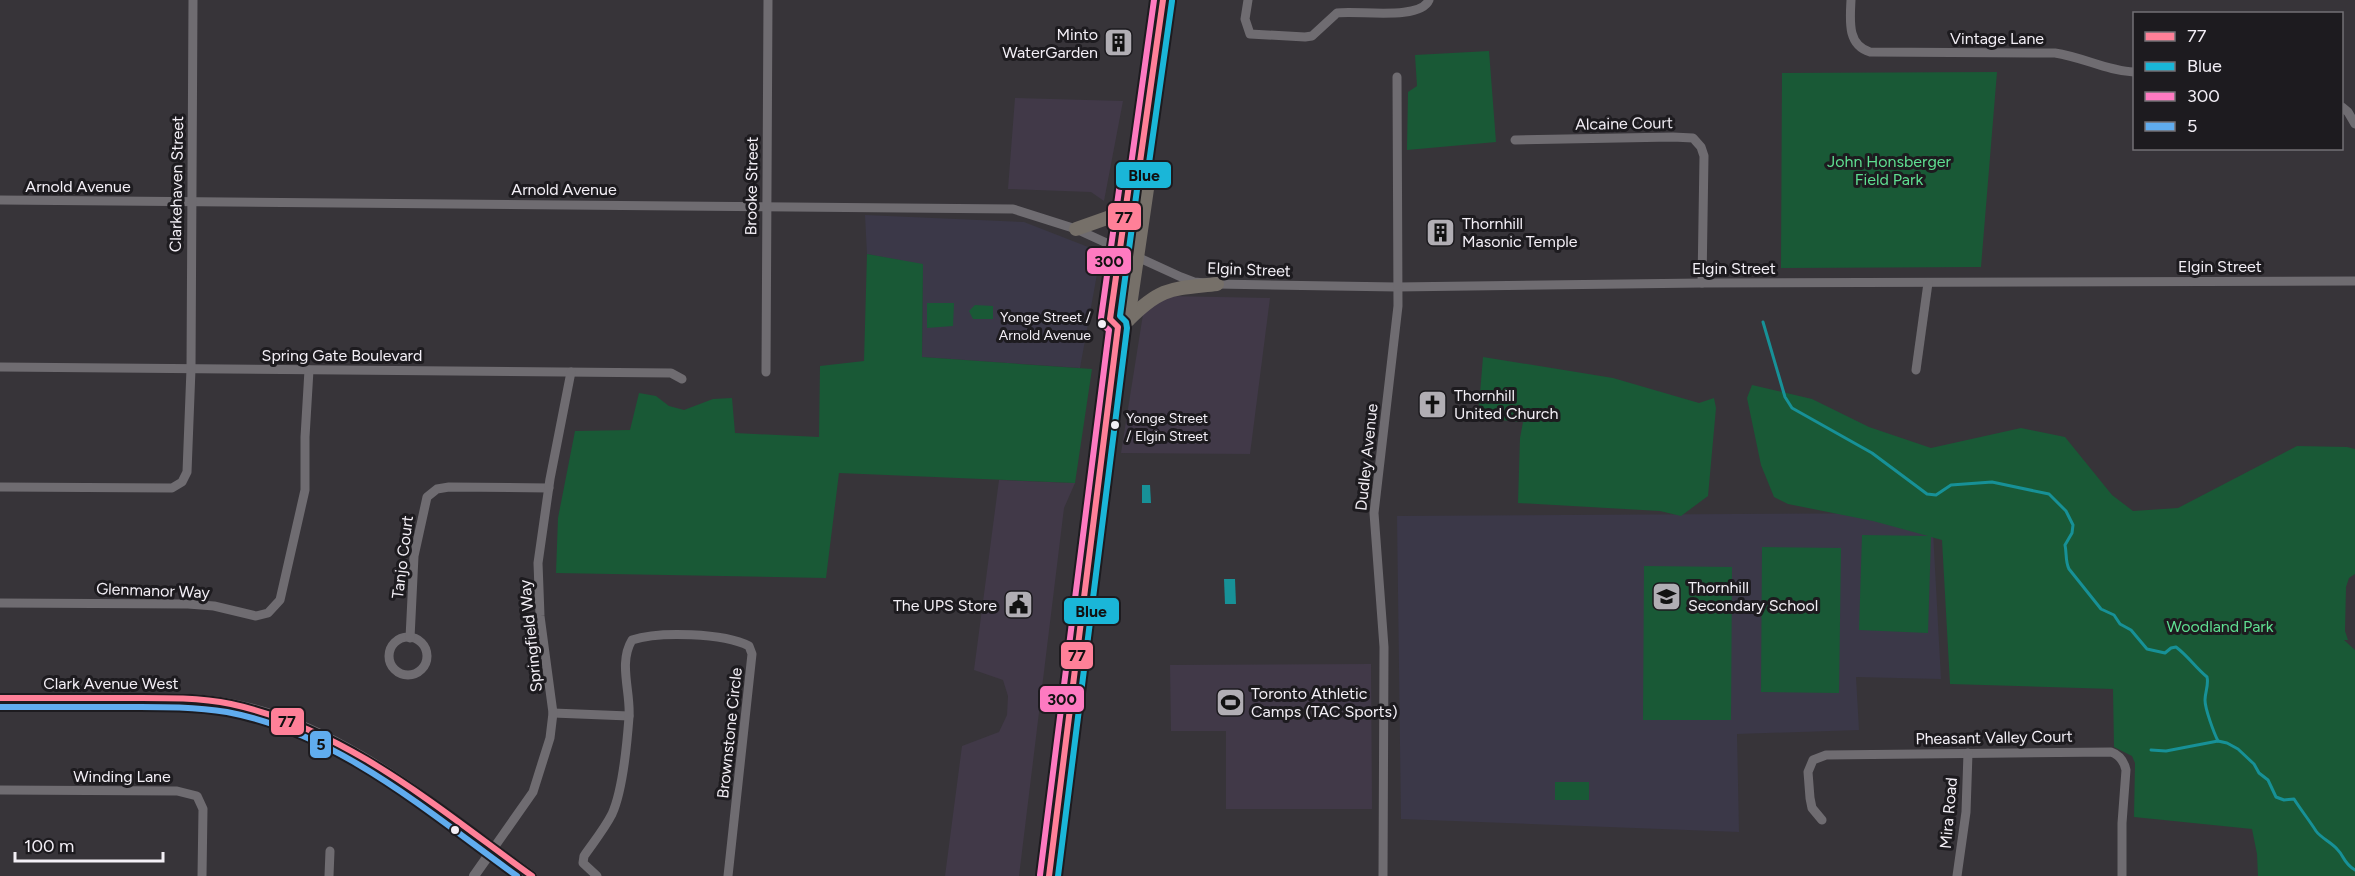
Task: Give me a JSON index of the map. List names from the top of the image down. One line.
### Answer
{"streets":{"street":["Vintage Lane","Alcaine Court","Clarkehaven Street","Arnold Avenue","Brooke Street","Elgin Street","Spring Gate Boulevard","Dudley Avenue","Tanjo Court","Glenmanor Way","Springfield Way","Clark Avenue West","Brownstone Circle","Pheasant Valley Court","Winding Lane","Mira Road"]},"crossings":[["Alcaine Court","Elgin Street"],["Clarkehaven Street","Arnold Avenue"],["Clarkehaven Street","Spring Gate Boulevard"],["Arnold Avenue","Brooke Street"],["Arnold Avenue","Elgin Street"],["Elgin Street","Dudley Avenue"],["Spring Gate Boulevard","Glenmanor Way"],["Spring Gate Boulevard","Springfield Way"],["Tanjo Court","Springfield Way"],["Springfield Way","Clark Avenue West"],["Pheasant Valley Court","Mira Road"]],"parks":["John Honsberger Field Park","Woodland Park"],"places":{"building":["Minto WaterGarden","Thornhill Masonic Temple"],"other":["Yonge Street / Arnold Avenue","Yonge Street / Elgin Street"],"church":["Thornhill United Church"],"school or university":["Thornhill Secondary School"],"public building":["The UPS Store"],"sports":["Toronto Athletic Camps (TAC Sports)"]},"lines":["transit line 77","transit line 300","transit line Blue","transit line 5"],"legend":["77","Blue","300","5"],"scale_bar":"100 m"}
